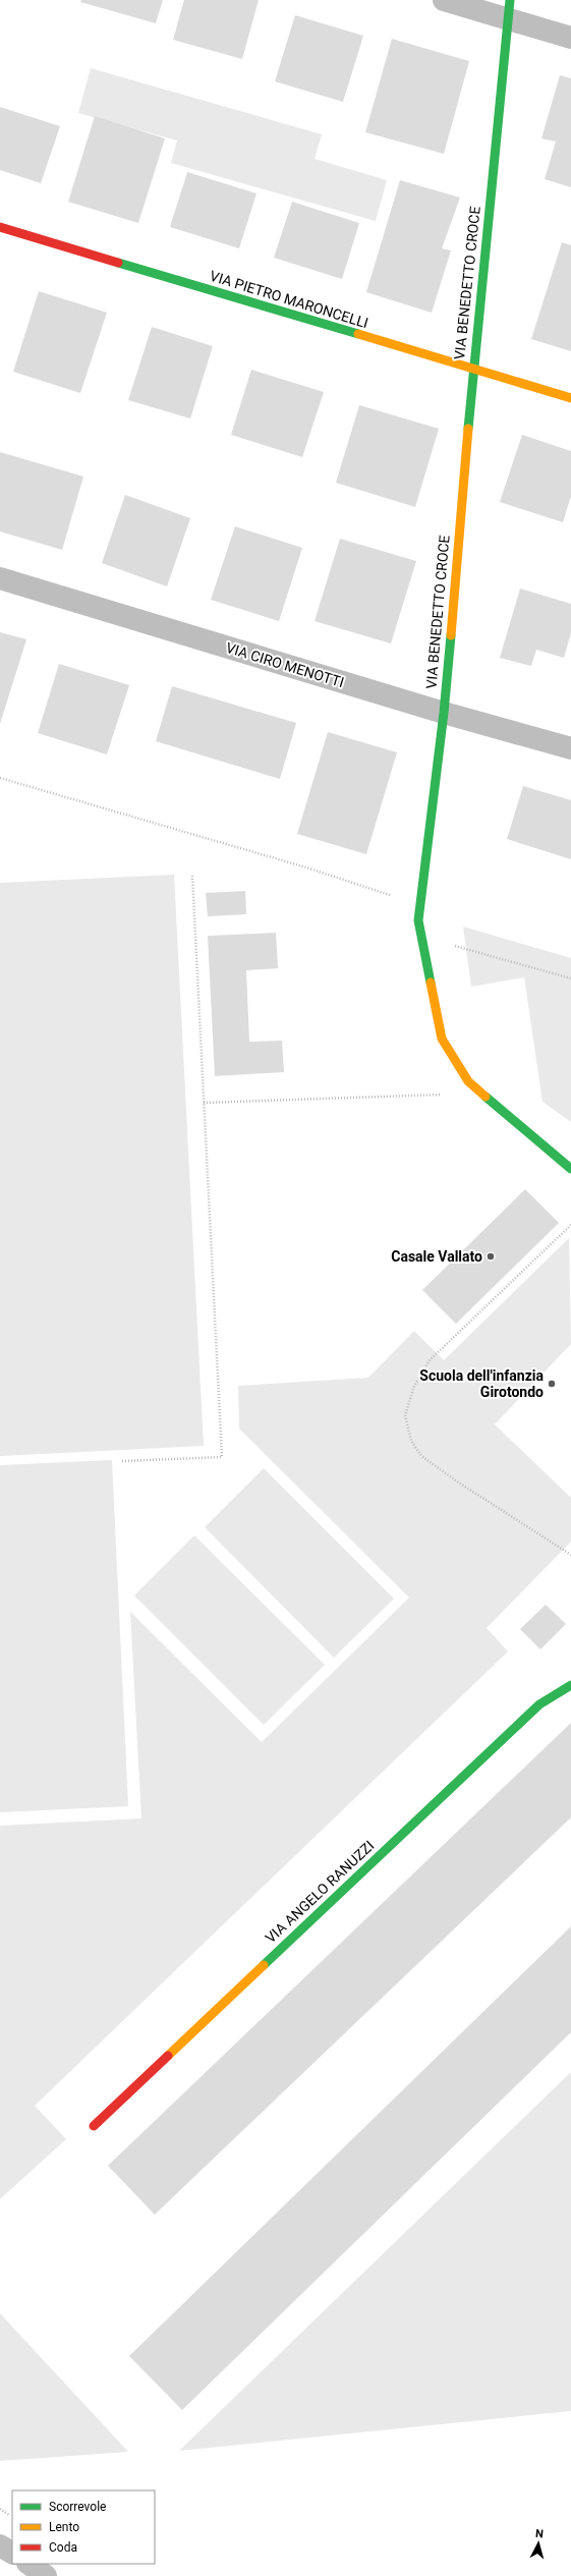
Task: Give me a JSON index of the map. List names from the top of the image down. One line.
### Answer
{"streets":{"street":["VIA BENEDETTO CROCE","VIA PIETRO MARONCELLI","VIA CIRO MENOTTI","VIA ANGELO RANUZZI"]},"crossings":[["VIA BENEDETTO CROCE","VIA PIETRO MARONCELLI"],["VIA BENEDETTO CROCE","VIA CIRO MENOTTI"]],"places":["Casale Vallato","Scuola dell'infanzia Girotondo"],"legend":["Scorrevole","Lento","Coda"],"north":"top"}
